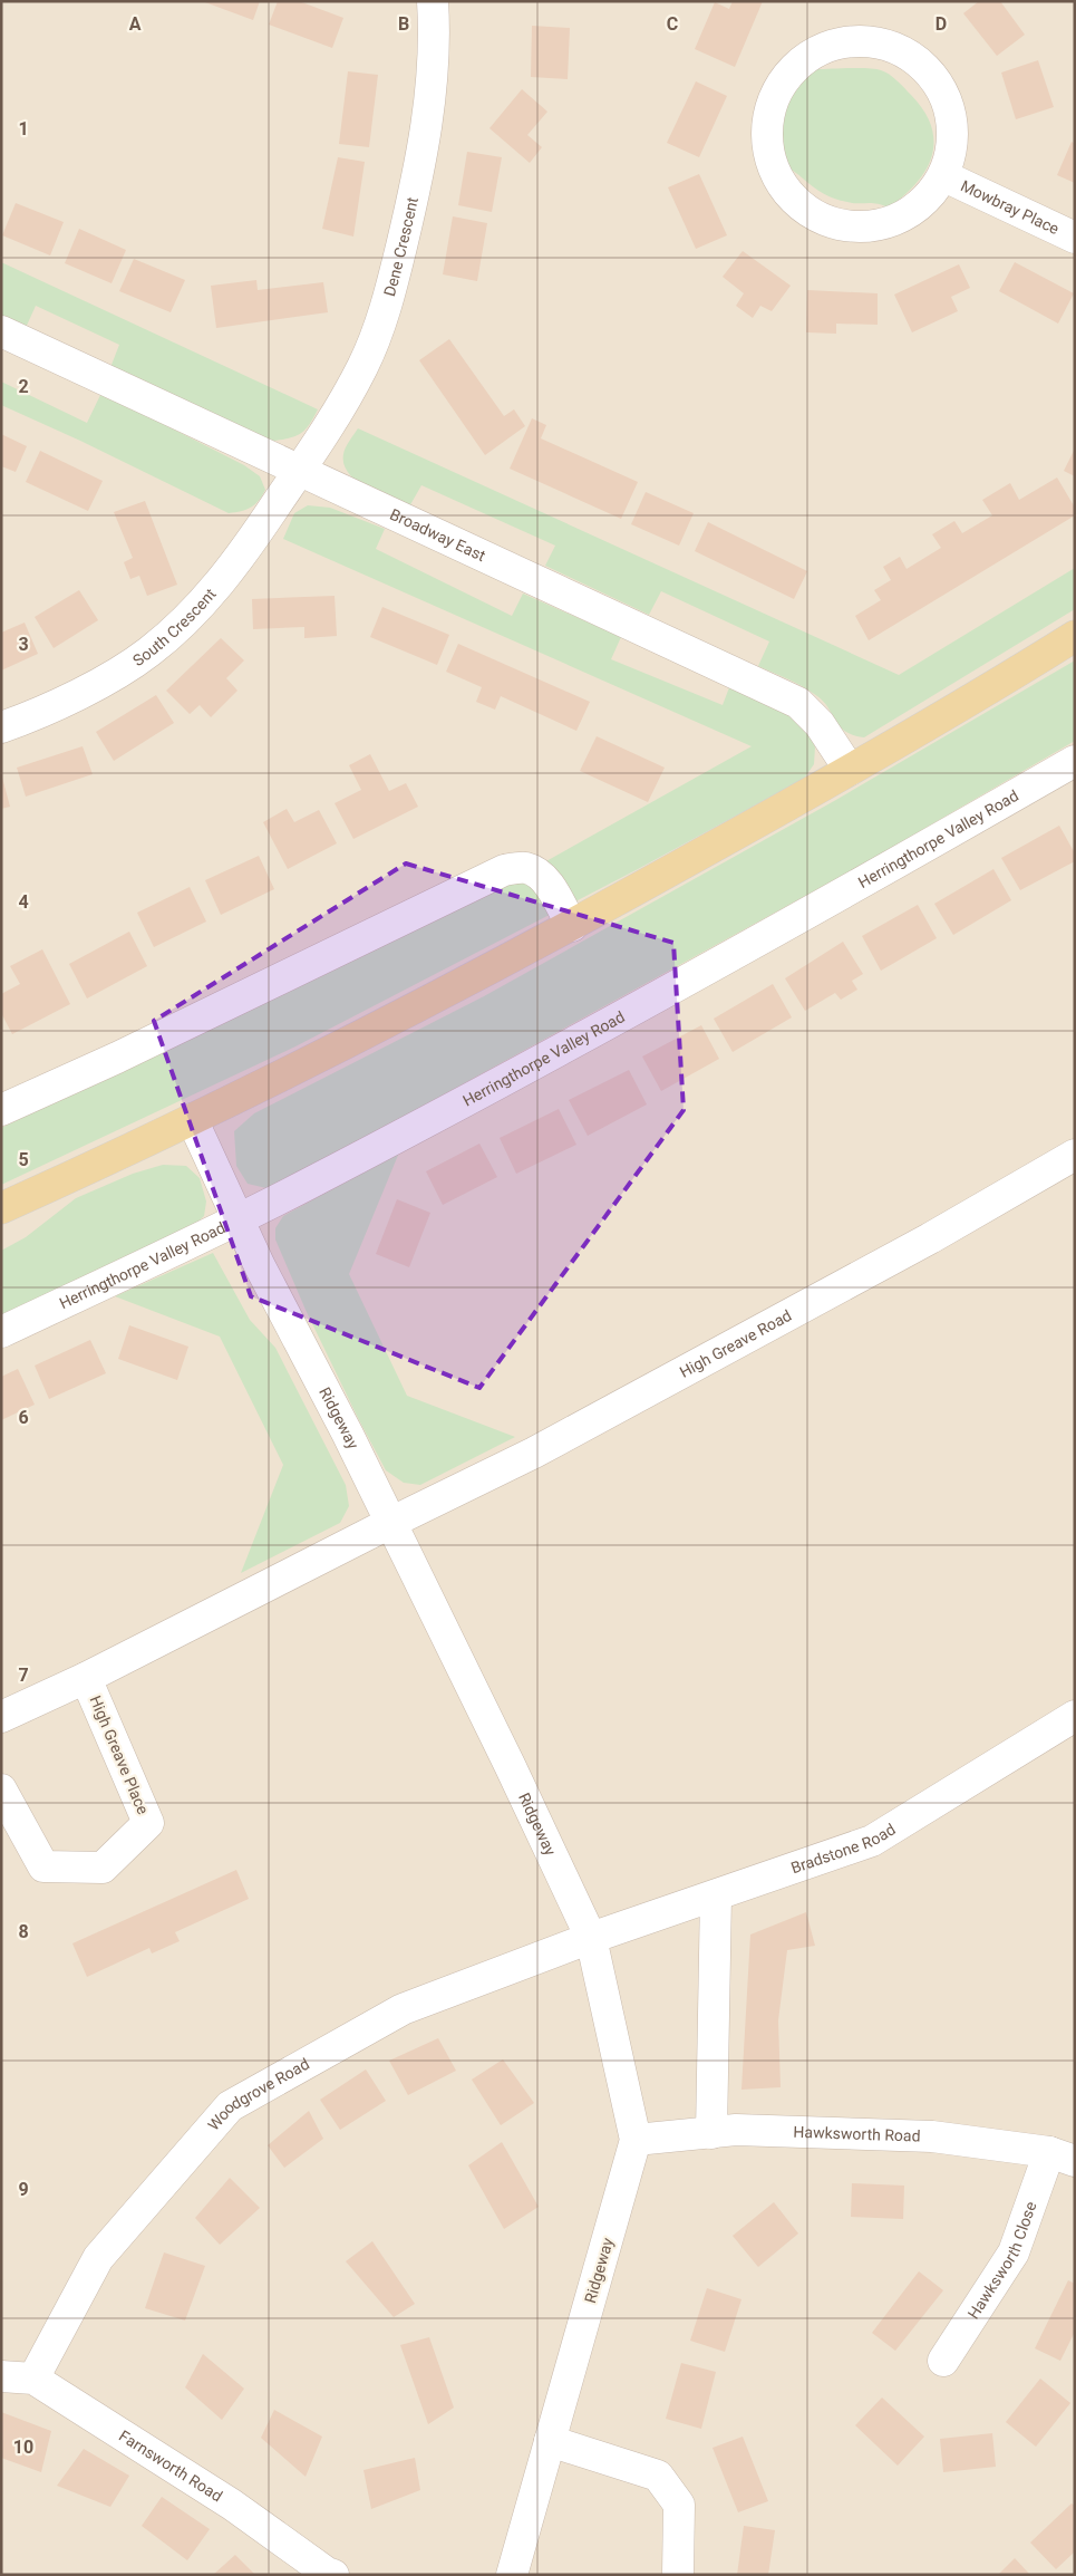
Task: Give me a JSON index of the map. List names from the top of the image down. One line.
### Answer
{"streets":{"street":["Mowbray Place","Dene Crescent","Broadway East","South Crescent","Herringthorpe Valley Road","High Greave Road","Ridgeway","High Greave Place","Bradstone Road","Woodgrove Road","Hawksworth Road","Hawksworth Close","Farnsworth Road"]},"crossings":[["Dene Crescent","Broadway East"],["Dene Crescent","South Crescent"],["Broadway East","South Crescent"],["Herringthorpe Valley Road","Ridgeway"],["High Greave Road","Ridgeway"],["High Greave Road","High Greave Place"],["Ridgeway","High Greave Place"],["Ridgeway","Bradstone Road"],["Ridgeway","Woodgrove Road"],["Ridgeway","Hawksworth Road"],["Bradstone Road","Woodgrove Road"],["Woodgrove Road","Farnsworth Road"],["Hawksworth Road","Hawksworth Close"]],"grid":{"columns":["A","B","C","D"],"rows":["1","2","3","4","5","6","7","8","9","10"]}}
